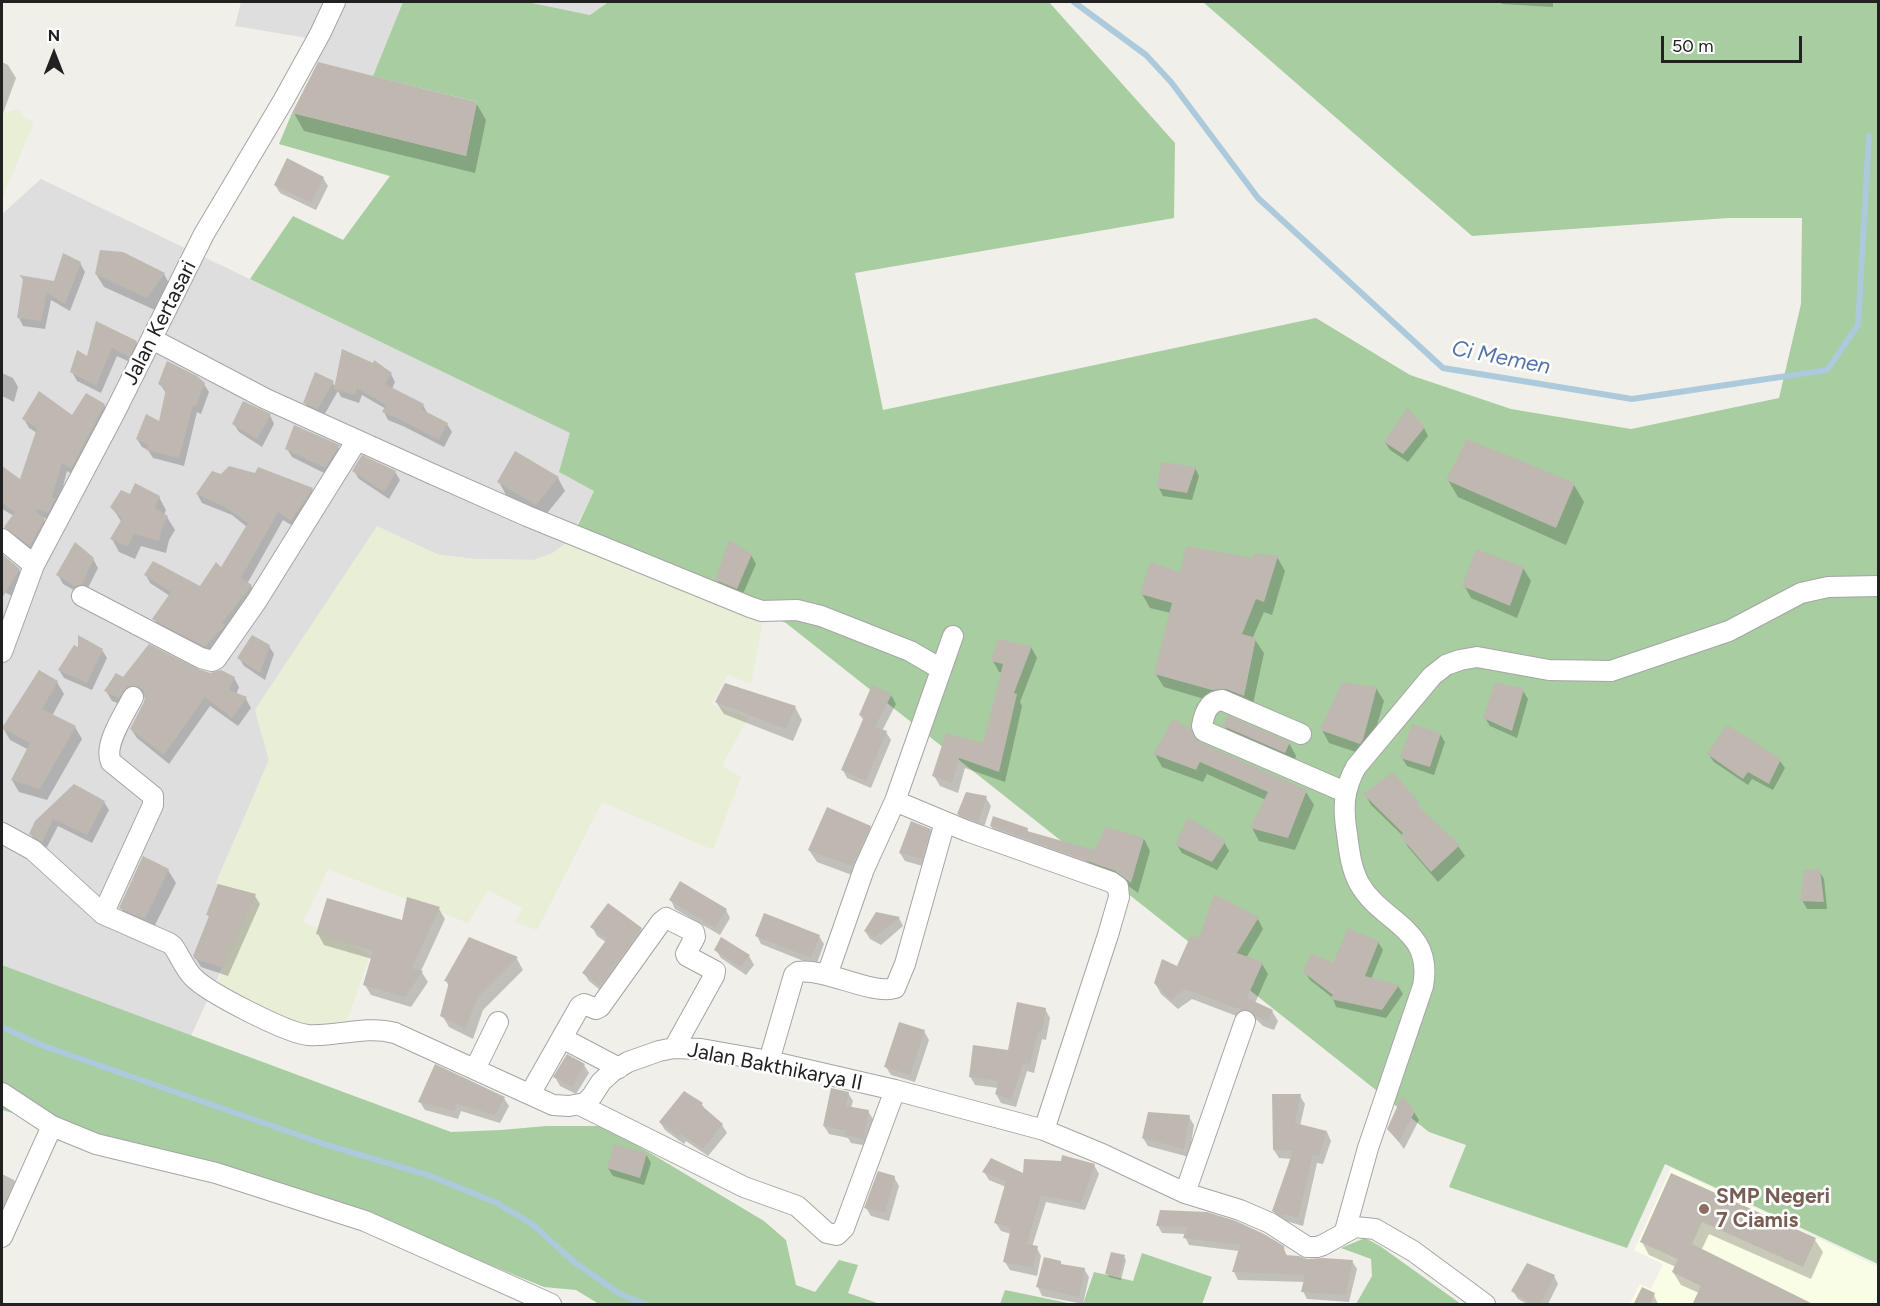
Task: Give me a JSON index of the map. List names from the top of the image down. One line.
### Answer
{"streets":{"street":["Jalan Kertasari","Jalan Bakthikarya II"]},"water":["Ci Memen"],"places":["SMP Negeri 7 Ciamis"],"scale_bar":"50 m","north":"top"}
